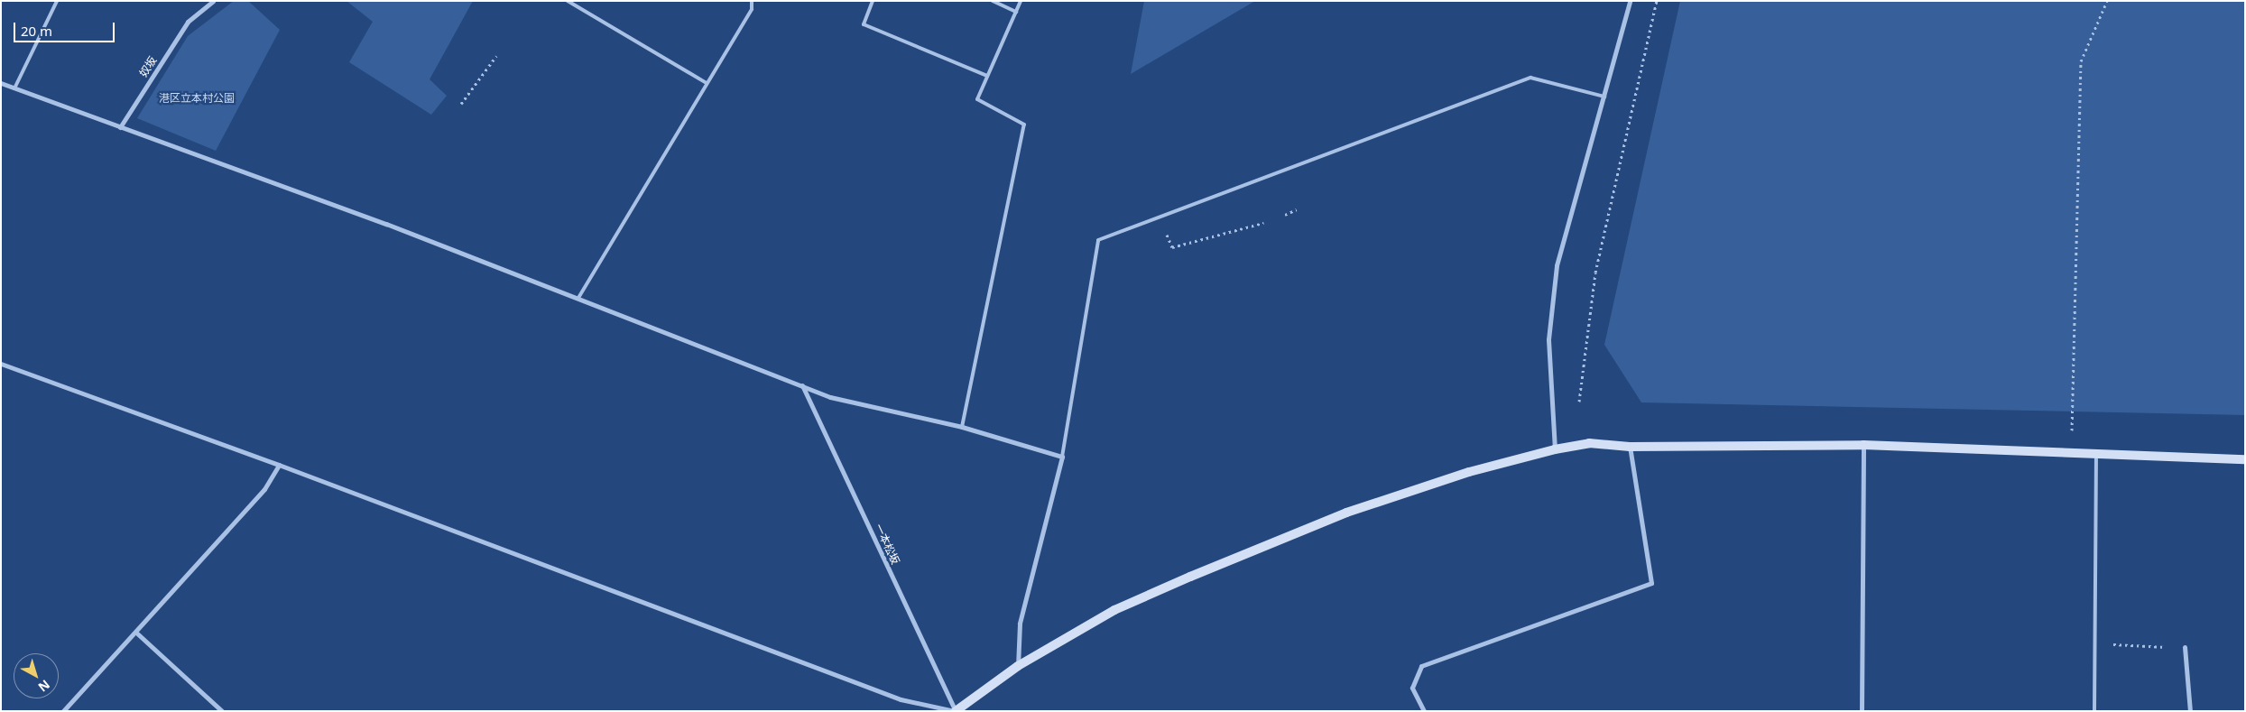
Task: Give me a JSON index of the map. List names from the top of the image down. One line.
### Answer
{"streets":{"street":["奴坂","一本松坂"]},"parks":["港区立本村公園"],"scale_bar":"20 m","north":"bottom right"}
